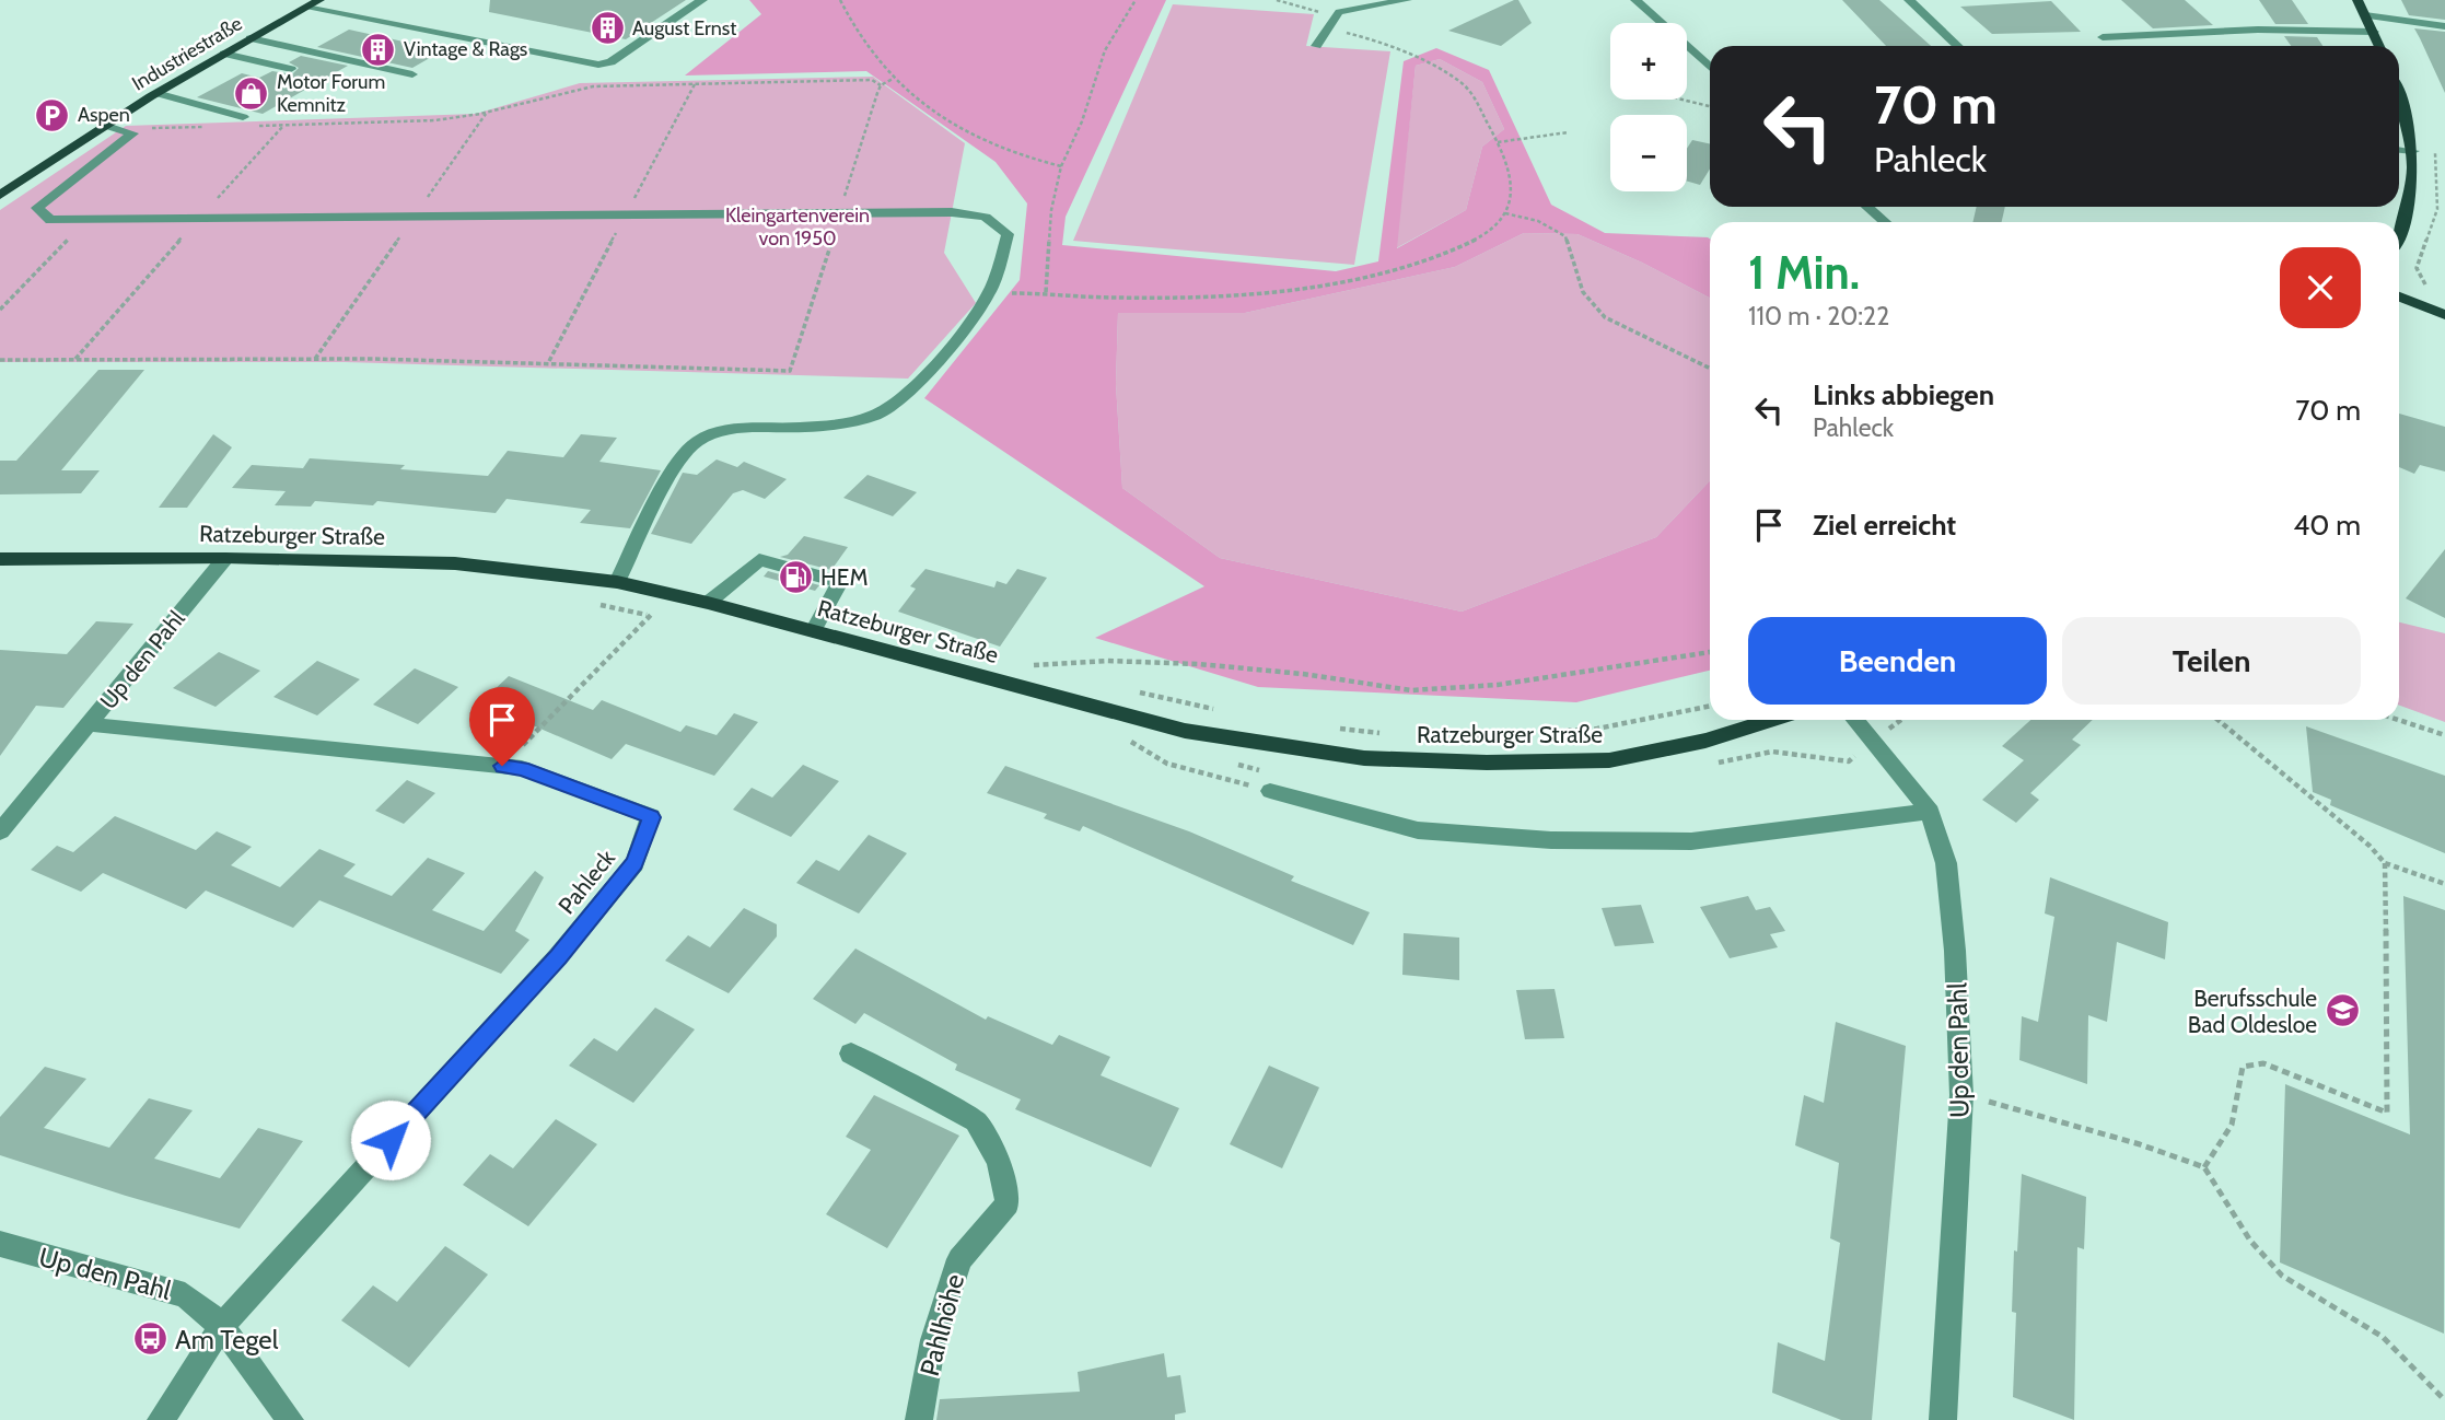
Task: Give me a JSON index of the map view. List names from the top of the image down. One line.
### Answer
{"streets":{"main road":["Industriestraße","Ratzeburger Straße"],"street":["Up den Pahl","Pahleck","Pahlhöhe"]},"crossings":[["Ratzeburger Straße","Up den Pahl"],["Up den Pahl","Pahleck"]],"parks":["Kleingartenverein von 1950"],"places":{"building":["August Ernst","Vintage & Rags"],"shop":["Motor Forum Kemnitz"],"parking":["Aspen"],"fuel station":["HEM"],"school or university":["Berufsschule Bad Oldesloe"],"bus stop":["Am Tegel"]},"page":{"map_buttons":["+","−"],"turn":["70 m","Pahleck"],"heading":["1 Min.","110 m · 20:22"],"list":[{"name":"Links abbiegen","note":"Pahleck","value":"70 m"},{"name":"Ziel erreicht","value":"40 m"}],"buttons":["Beenden","Teilen"]}}
